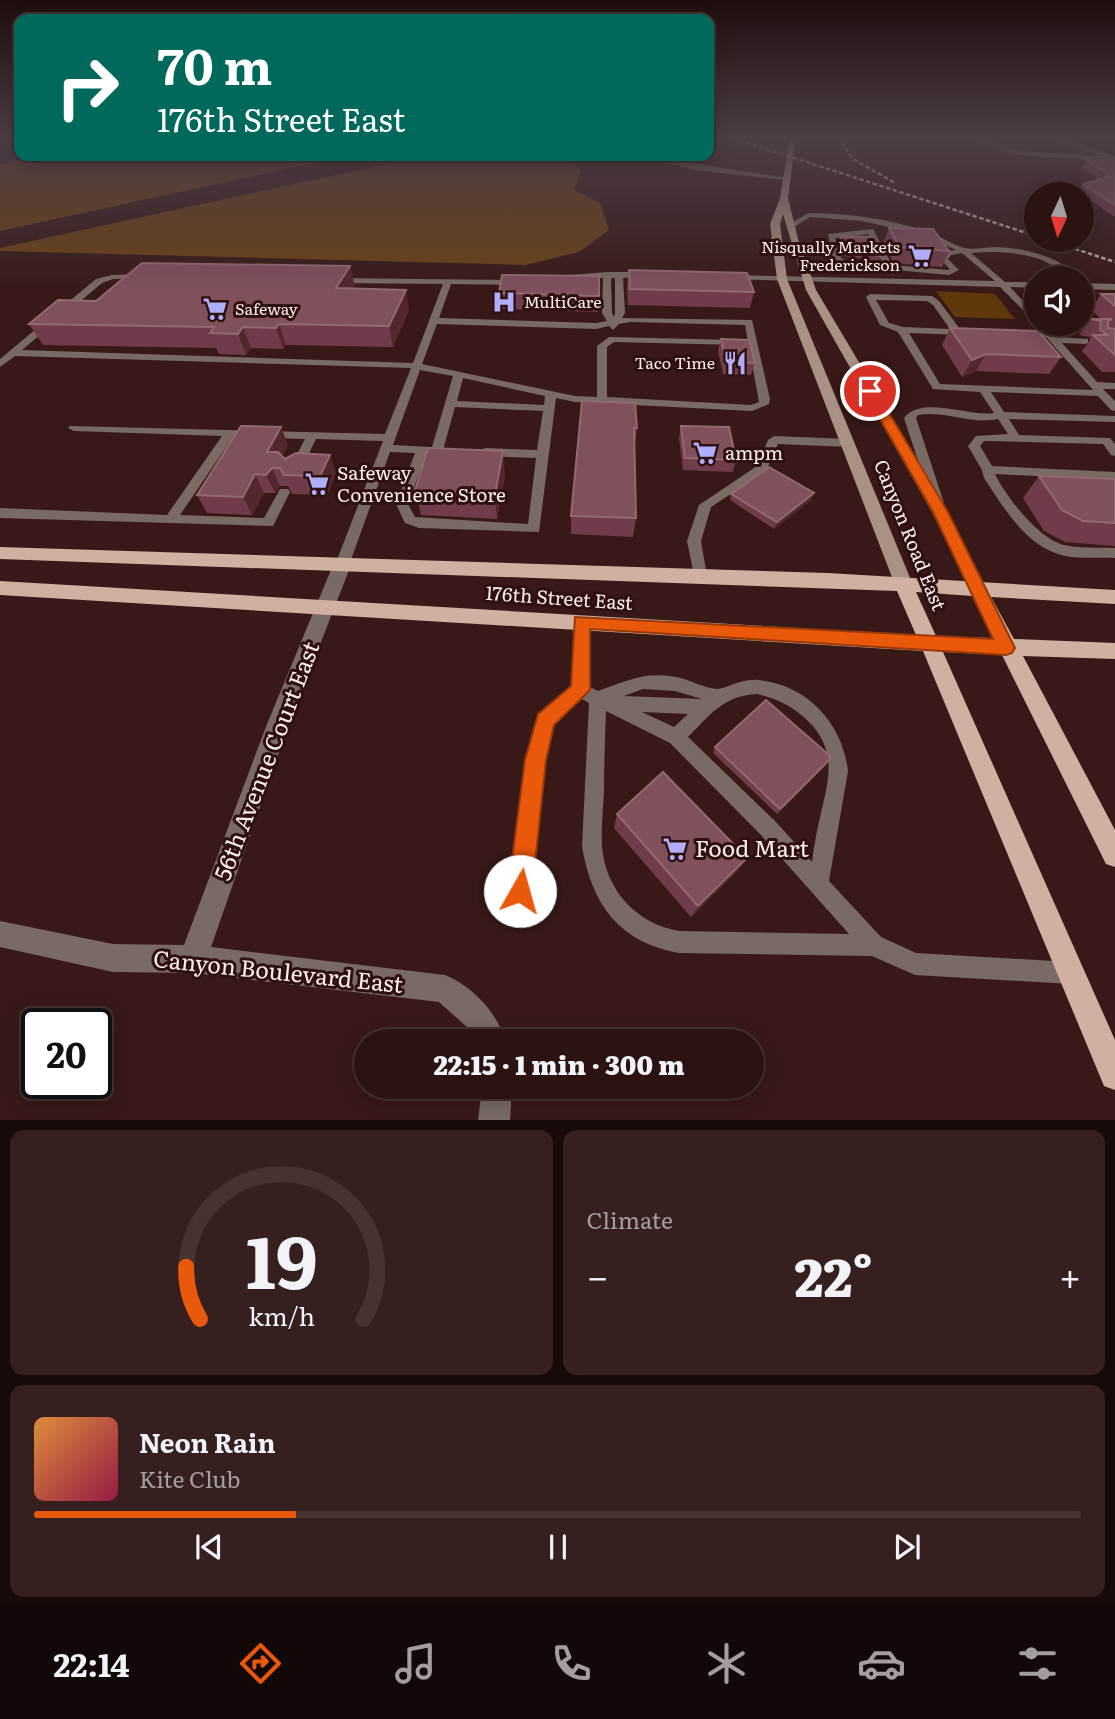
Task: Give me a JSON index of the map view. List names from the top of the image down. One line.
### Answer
{"streets":{"main road":["Canyon Road East","176th Street East"],"street":["56th Avenue Court East","Canyon Boulevard East"]},"crossings":[["Canyon Road East","176th Street East"],["176th Street East","56th Avenue Court East"],["56th Avenue Court East","Canyon Boulevard East"]],"places":{"supermarket":["Nisqually Markets Frederickson","Safeway","ampm","Safeway Convenience Store","Food Mart"],"hospital":["MultiCare"],"restaurant":["Taco Time"]},"north":"bottom","page":{"turn":["70 m","176th Street East"],"limit":"20","trip":"22:15 · 1 min · 300 m","tile":"Climate","heat":["−","22°","+"],"song":["Neon Rain","Kite Club"],"tabs":"22:14","gauge":["19","km/h"]}}
